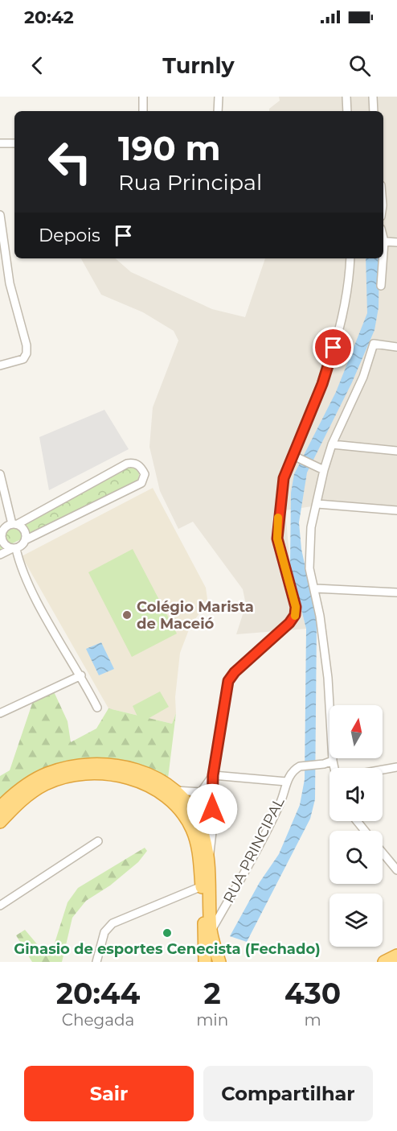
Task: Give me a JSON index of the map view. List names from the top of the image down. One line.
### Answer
{"streets":{"street":["RUA PRINCIPAL"]},"places":["Colégio Marista de Maceió","Ginasio de esportes Cenecista (Fechado)"],"north":"top","page":{"status":"20:42","header":"Turnly","turn":["190 m","Rua Principal"],"then":"Depois","eta":["20:44","Chegada","2","min","430","m"],"buttons":["Sair","Compartilhar"]}}
